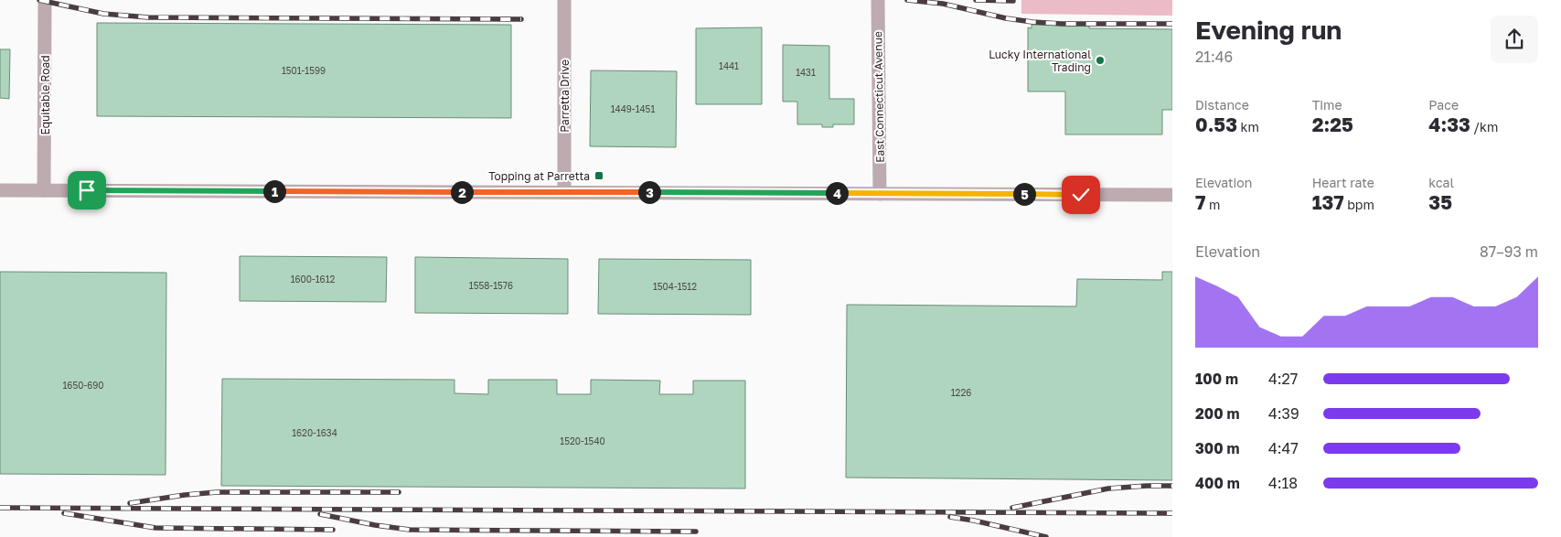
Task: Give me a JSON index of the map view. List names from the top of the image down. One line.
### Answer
{"streets":{"street":["Equitable Road","Parretta Drive","East Connecticut Avenue"]},"places":{"other":["Lucky International Trading"],"transit":["Topping at Parretta"]},"house_numbers":["1441","1501-1599","1431","1449-1451","1600-1612","1558-1576","1504-1512","1650-690","1226","1620-1634","1520-1540"],"page":{"heading":["Evening run","21:46"],"stats":[["Distance","0.53 km"],["Time","2:25"],["Pace","4:33 /km"],["Elevation","7 m"],["Heart rate","137 bpm"],["kcal","35"]],"pins":["1","2","3","4","5"],"chart":["Elevation","87–93 m"],"list":[{"name":"100 m","note":"4:27"},{"name":"200 m","note":"4:39"},{"name":"300 m","note":"4:47"},{"name":"400 m","note":"4:18"}]}}
